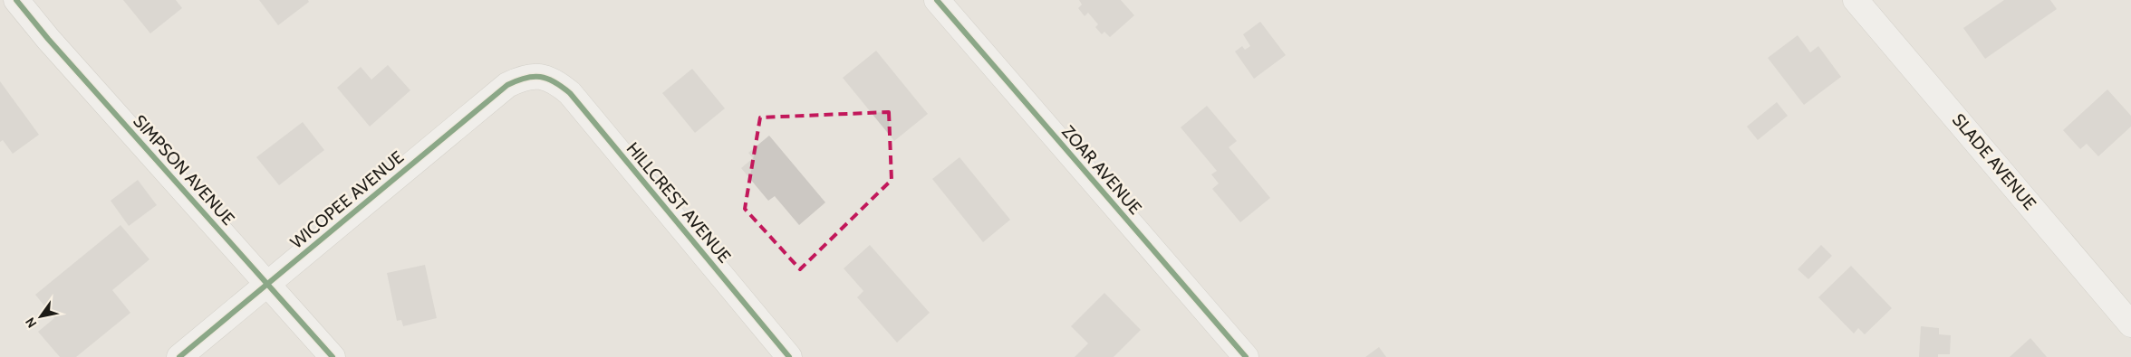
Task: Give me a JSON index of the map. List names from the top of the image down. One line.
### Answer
{"streets":{"street":["SLADE AVENUE","SIMPSON AVENUE","ZOAR AVENUE","WICOPEE AVENUE","HILLCREST AVENUE"]},"crossings":[["SIMPSON AVENUE","WICOPEE AVENUE"],["WICOPEE AVENUE","HILLCREST AVENUE"]],"north":"bottom left"}
